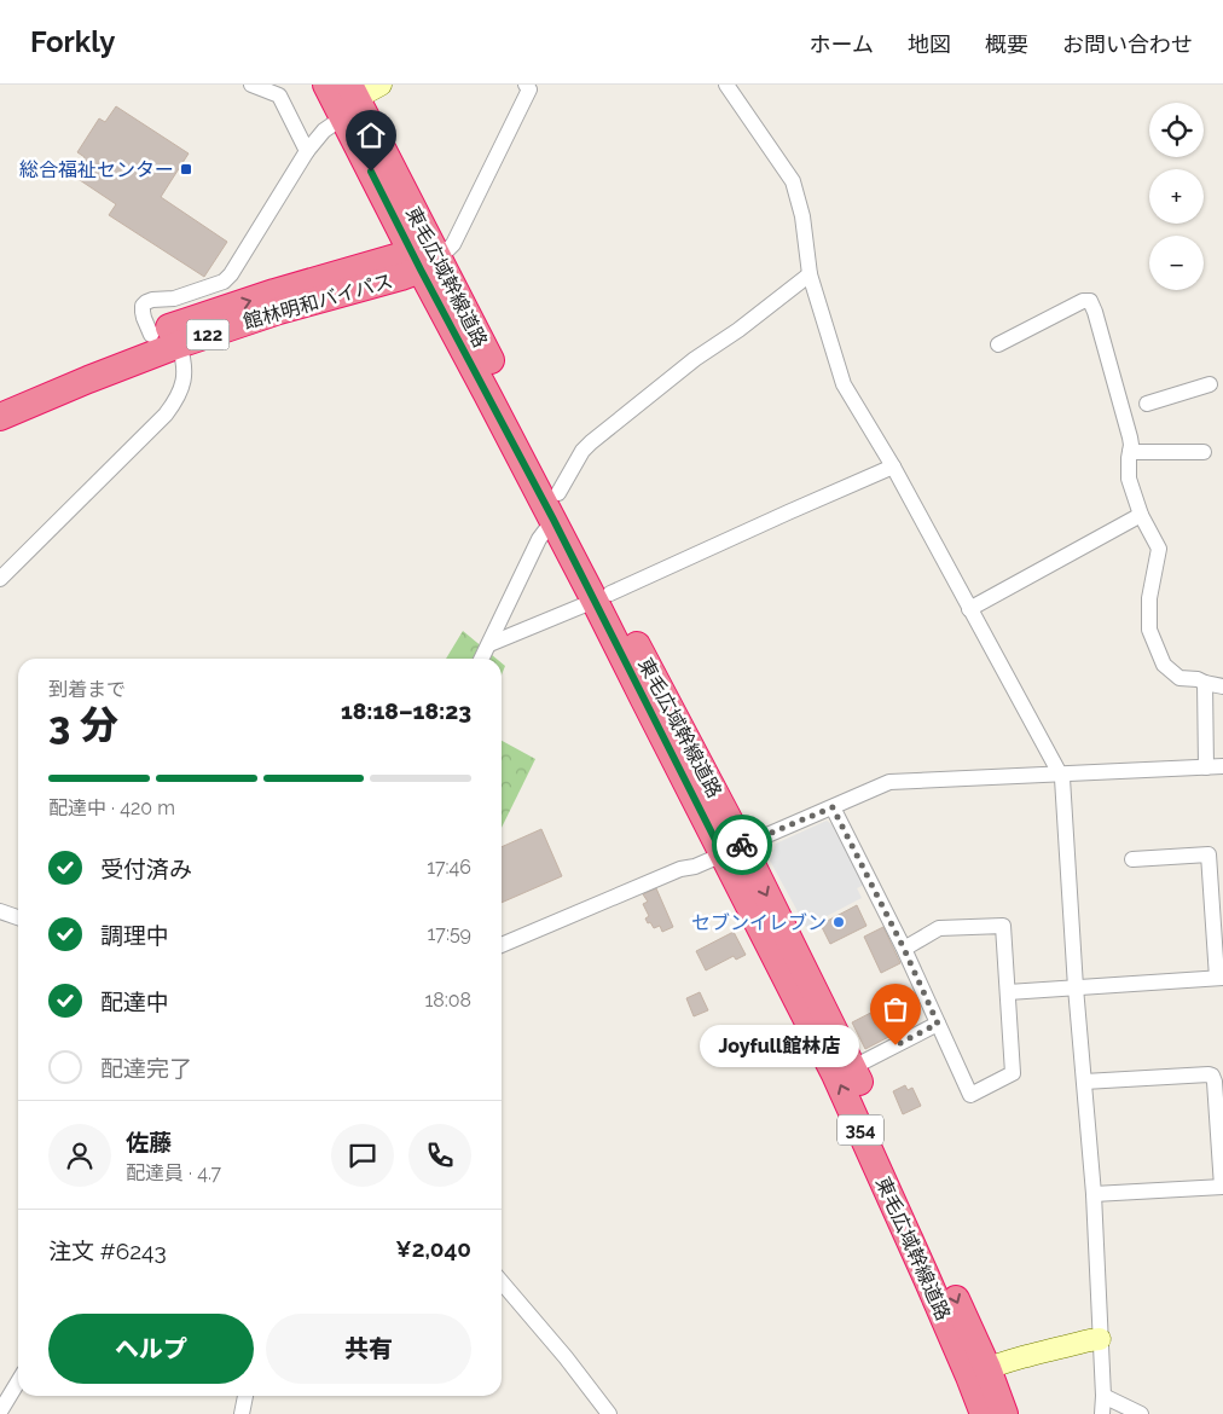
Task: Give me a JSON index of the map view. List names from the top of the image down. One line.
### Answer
{"streets":{"highway":["東毛広域幹線道路","館林明和バイパス","122","354"]},"crossings":[["東毛広域幹線道路","館林明和バイパス"]],"places":{"transit":["総合福祉センター"],"other":["セブンイレブン","Joyfull館林店"]},"page":{"header":"Forkly","nav":["ホーム","地図","概要","お問い合わせ"],"map_buttons":["+","−"],"heading":["3 分","到着まで","18:18–18:23"],"panel":["佐藤","配達員 · 4.7","注文 #6243","¥2,040"],"bar":"配達中 · 420 m","list":[["受付済み","17:46"],["調理中","17:59"],["配達中","18:08"],"配達完了"],"bubble":"Joyfull館林店","buttons":["ヘルプ","共有"]}}
